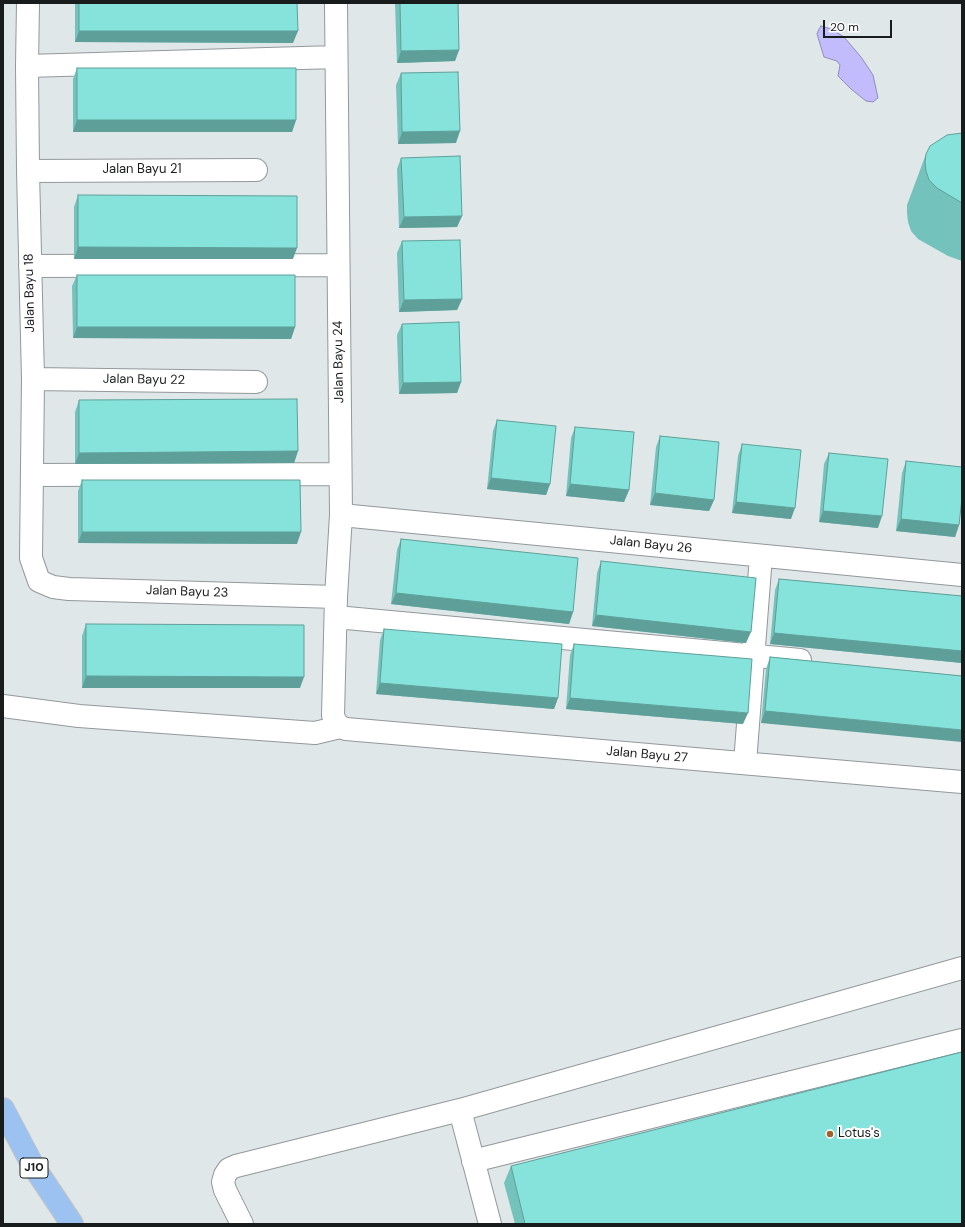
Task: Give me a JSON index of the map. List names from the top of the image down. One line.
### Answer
{"streets":{"main road":["J10"],"street":["Jalan Bayu 21","Jalan Bayu 18","Jalan Bayu 24","Jalan Bayu 22","Jalan Bayu 26","Jalan Bayu 23","Jalan Bayu 27"]},"crossings":[["Jalan Bayu 21","Jalan Bayu 18"],["Jalan Bayu 18","Jalan Bayu 22"],["Jalan Bayu 18","Jalan Bayu 23"],["Jalan Bayu 24","Jalan Bayu 26"],["Jalan Bayu 24","Jalan Bayu 23"],["Jalan Bayu 24","Jalan Bayu 27"]],"places":["Lotus's"],"scale_bar":"20 m"}
